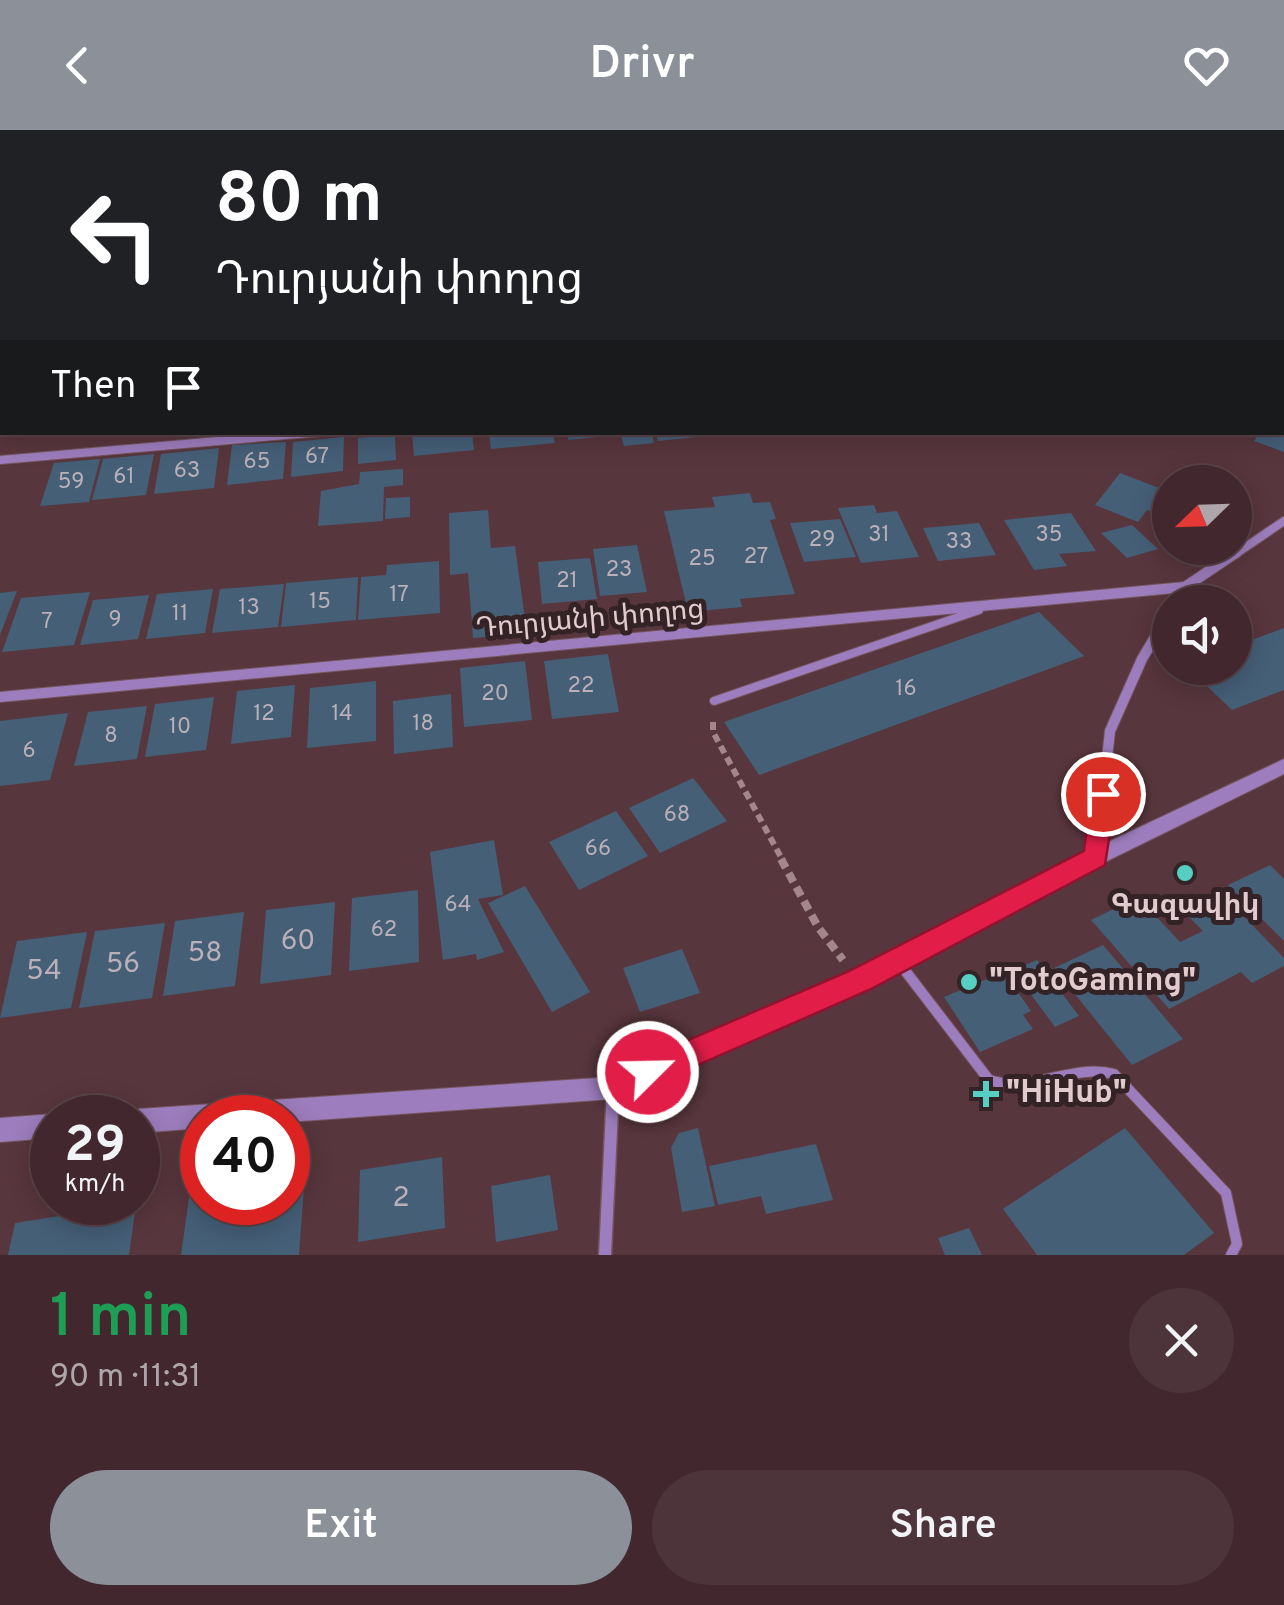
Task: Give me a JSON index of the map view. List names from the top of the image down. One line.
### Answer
{"streets":{"street":["Դուրյանի փողոց"]},"places":{"other":["Գազավիկ","\"TotoGaming\""],"health":["\"HiHub\""]},"house_numbers":["67","65","63","61","59","31","35","29","33","27","25","23","21","17","15","13","11","9","7","22","16","20","12","14","18","10","8","6","68","66","64","62","60","58","56","54","2"],"north":"bottom left","page":{"header":"Drivr","turn":["80 m","Դուրյանի փողոց"],"then":"Then","speed":"29 km/h","limit":"40","heading":["1 min","90 m · 11:31"],"buttons":["Exit","Share"]}}
